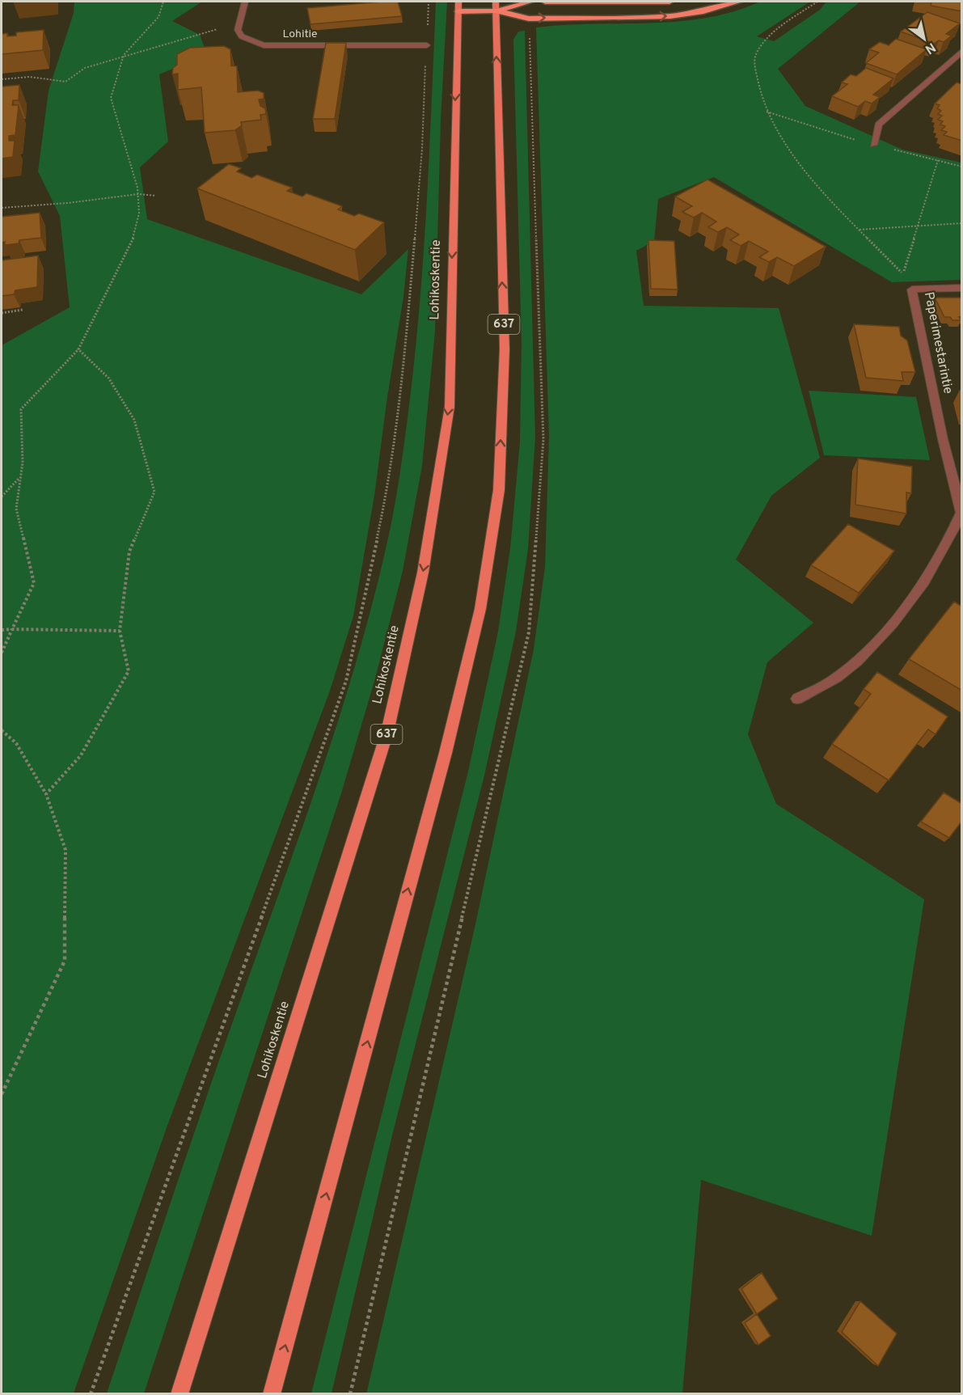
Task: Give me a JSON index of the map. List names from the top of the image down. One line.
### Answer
{"streets":{"main road":["Lohikoskentie","637"],"street":["Lohitie","Paperimestarintie"]},"crossings":[["Lohitie","Lohikoskentie"]],"north":"bottom right"}
